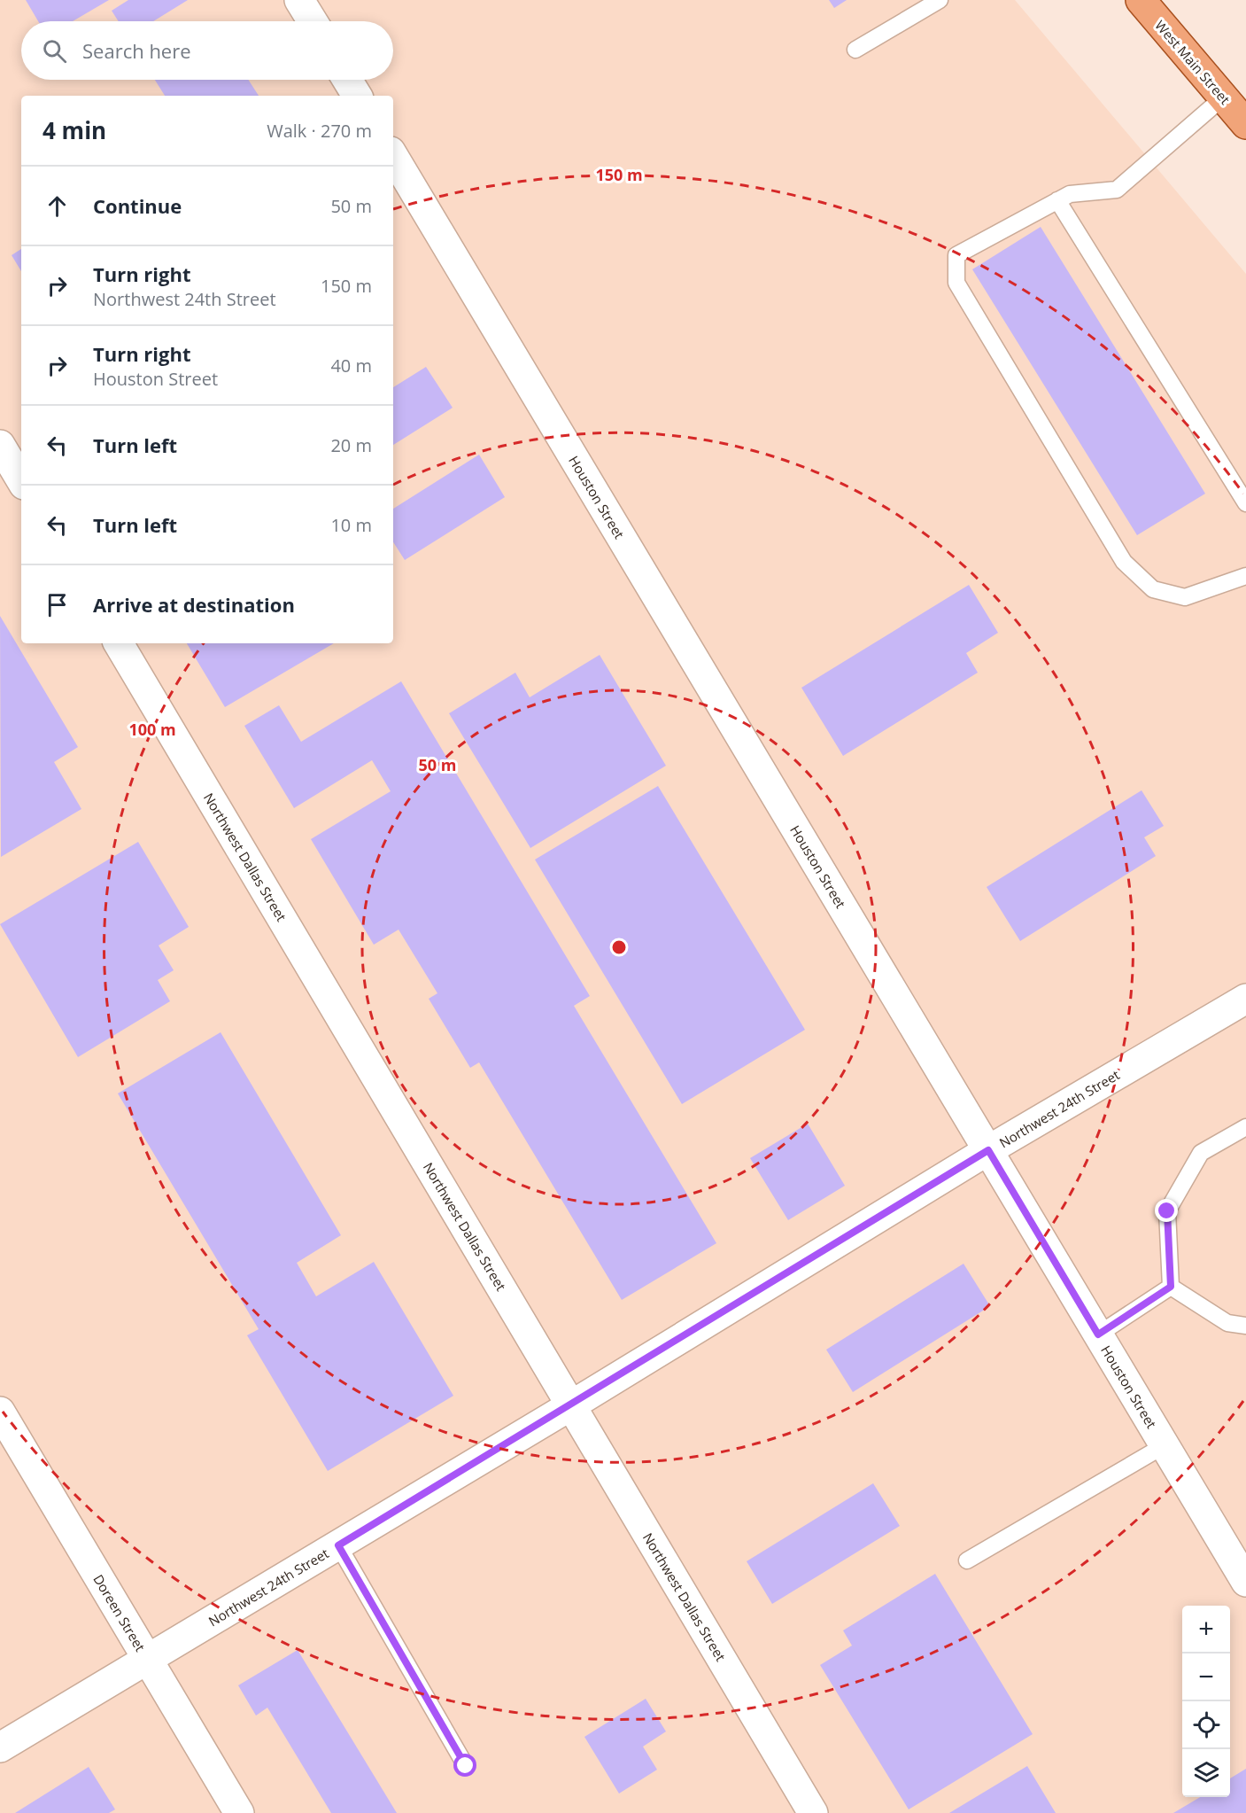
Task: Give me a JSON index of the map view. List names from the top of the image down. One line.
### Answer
{"streets":{"main road":["West Main Street"],"street":["Houston Street","Northwest Dallas Street","Northwest 24th Street","Doreen Street"]},"crossings":[["Houston Street","Northwest 24th Street"],["Northwest Dallas Street","Northwest 24th Street"],["Northwest 24th Street","Doreen Street"]],"page":{"search":"Search here","heading":["4 min","Walk · 270 m"],"list":[["Continue","50 m"],["Turn right","Northwest 24th Street","150 m"],["Turn right","Houston Street","40 m"],["Turn left","20 m"],["Turn left","10 m"],"Arrive at destination"],"map_buttons":["+","−"]},"rings":["150 m","100 m","50 m"]}
